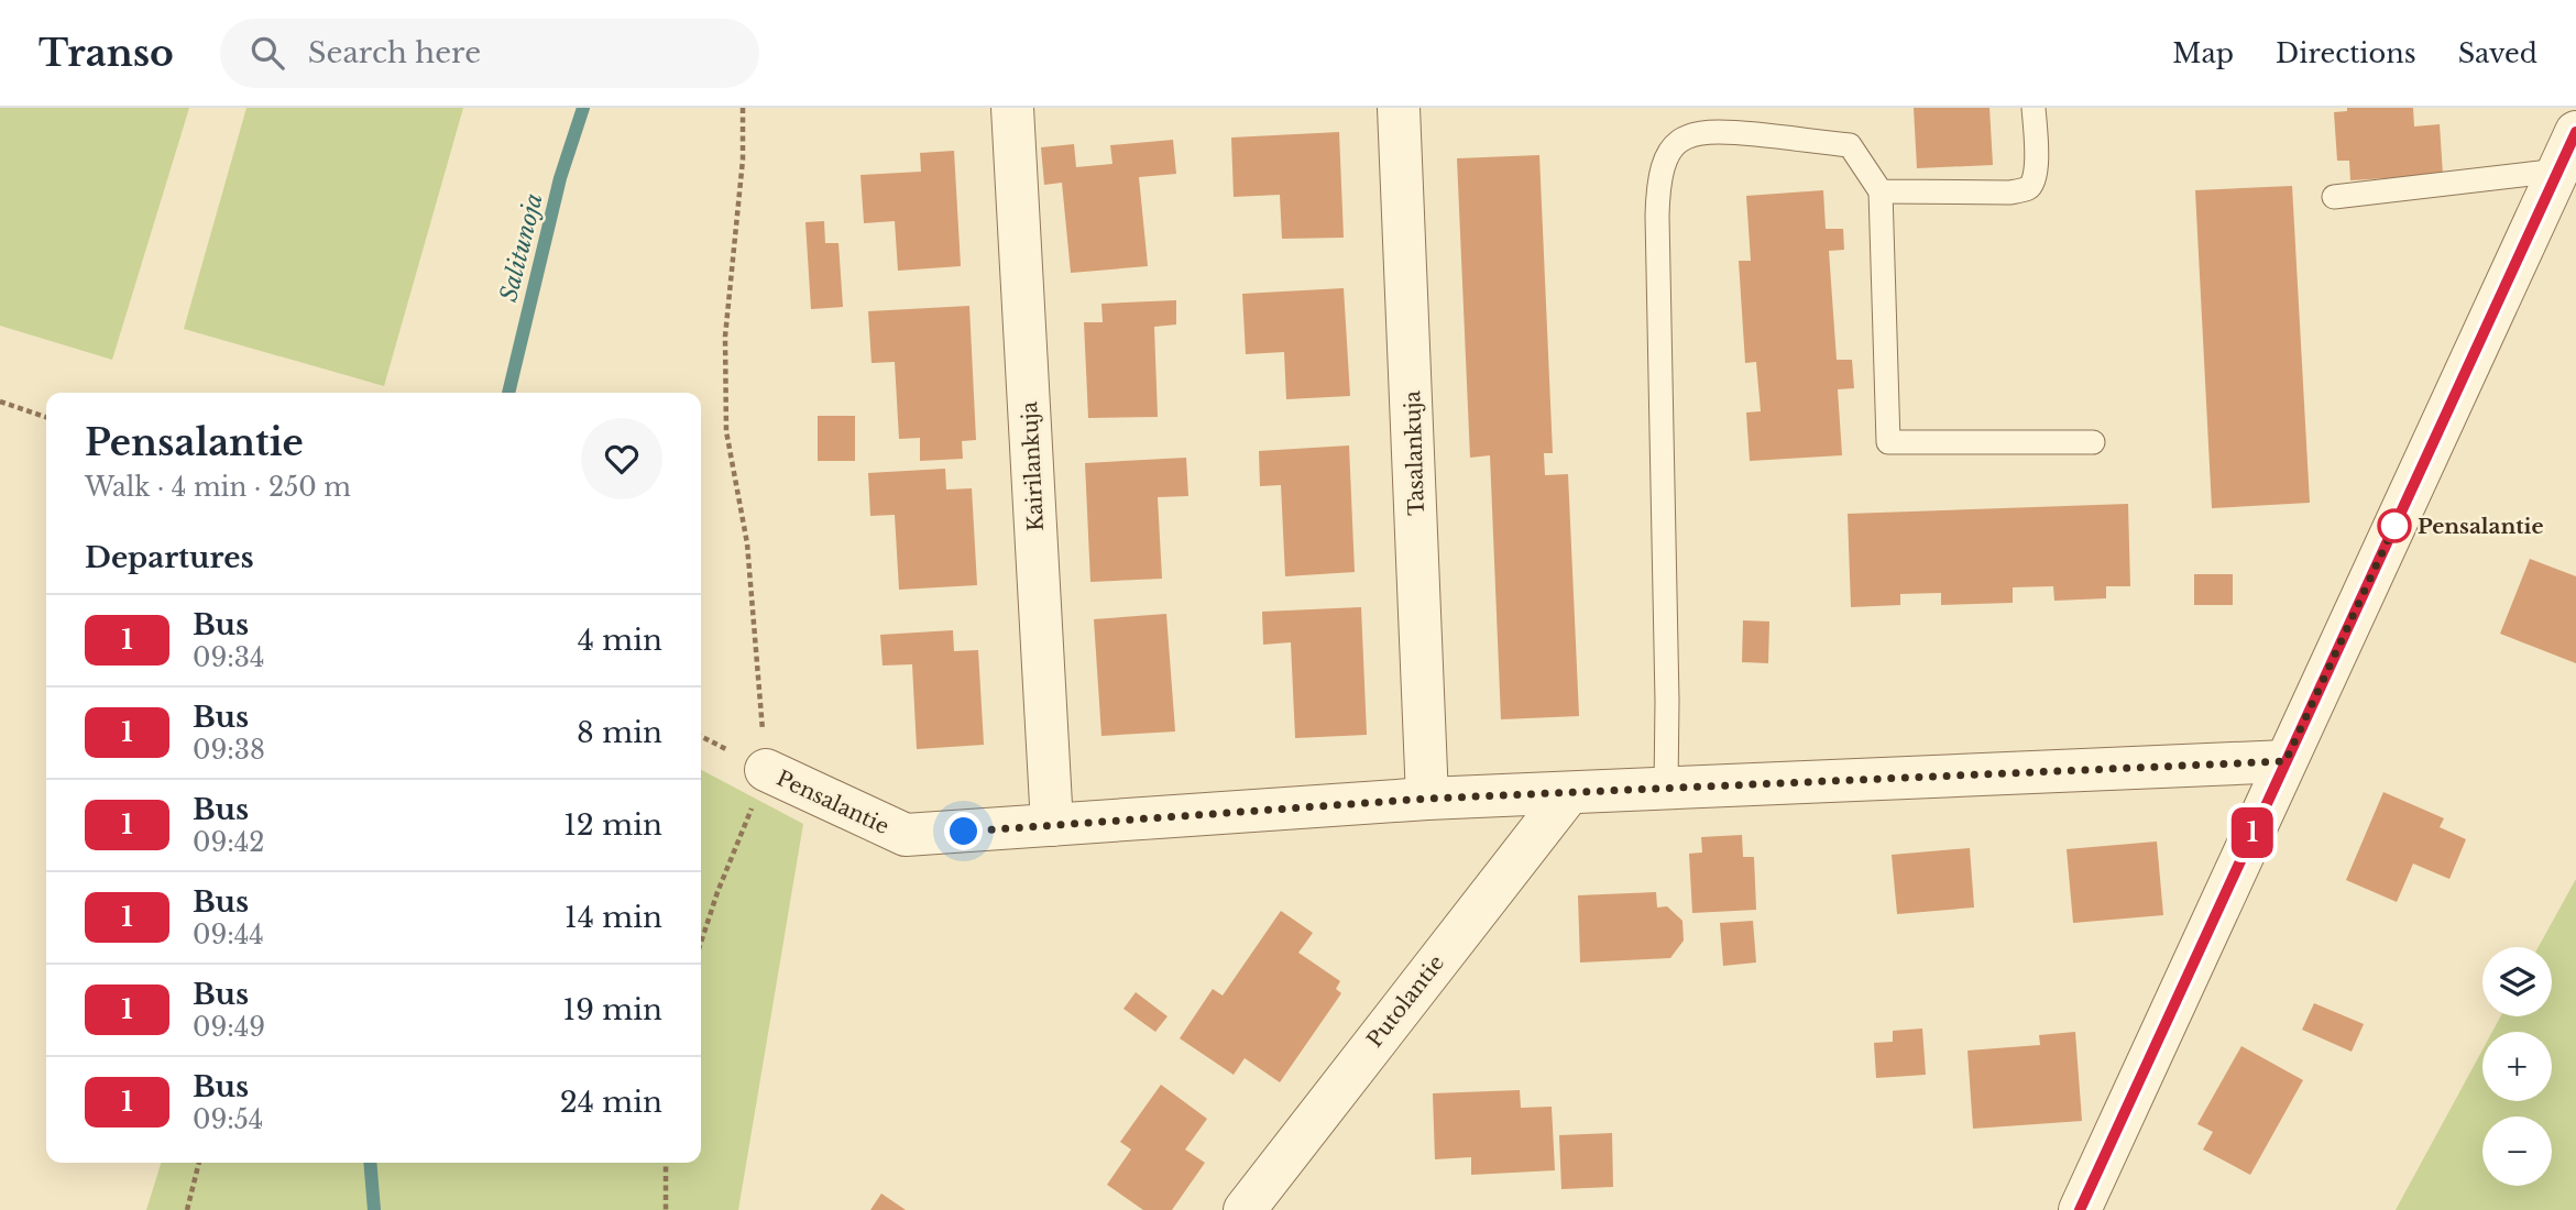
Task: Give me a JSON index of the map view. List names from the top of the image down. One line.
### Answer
{"streets":{"street":["Tasalankuja","Kairilankuja","Pensalantie","Putolantie"]},"crossings":[["Tasalankuja","Pensalantie"],["Kairilankuja","Pensalantie"],["Pensalantie","Putolantie"]],"water":["Salitunoja"],"places":["Pensalantie"],"lines":["bus line 1"],"page":{"header":"Transo","search":"Search here","nav":["Map","Directions","Saved"],"on_map":"1","heading":[["Pensalantie","Walk · 4 min · 250 m"],"Departures"],"list":[{"mark":"1","name":"Bus","note":"09:34","value":"4 min"},{"mark":"1","name":"Bus","note":"09:38","value":"8 min"},{"mark":"1","name":"Bus","note":"09:42","value":"12 min"},{"mark":"1","name":"Bus","note":"09:44","value":"14 min"},{"mark":"1","name":"Bus","note":"09:49","value":"19 min"},{"mark":"1","name":"Bus","note":"09:54","value":"24 min"}],"map_buttons":["+","−"]}}
